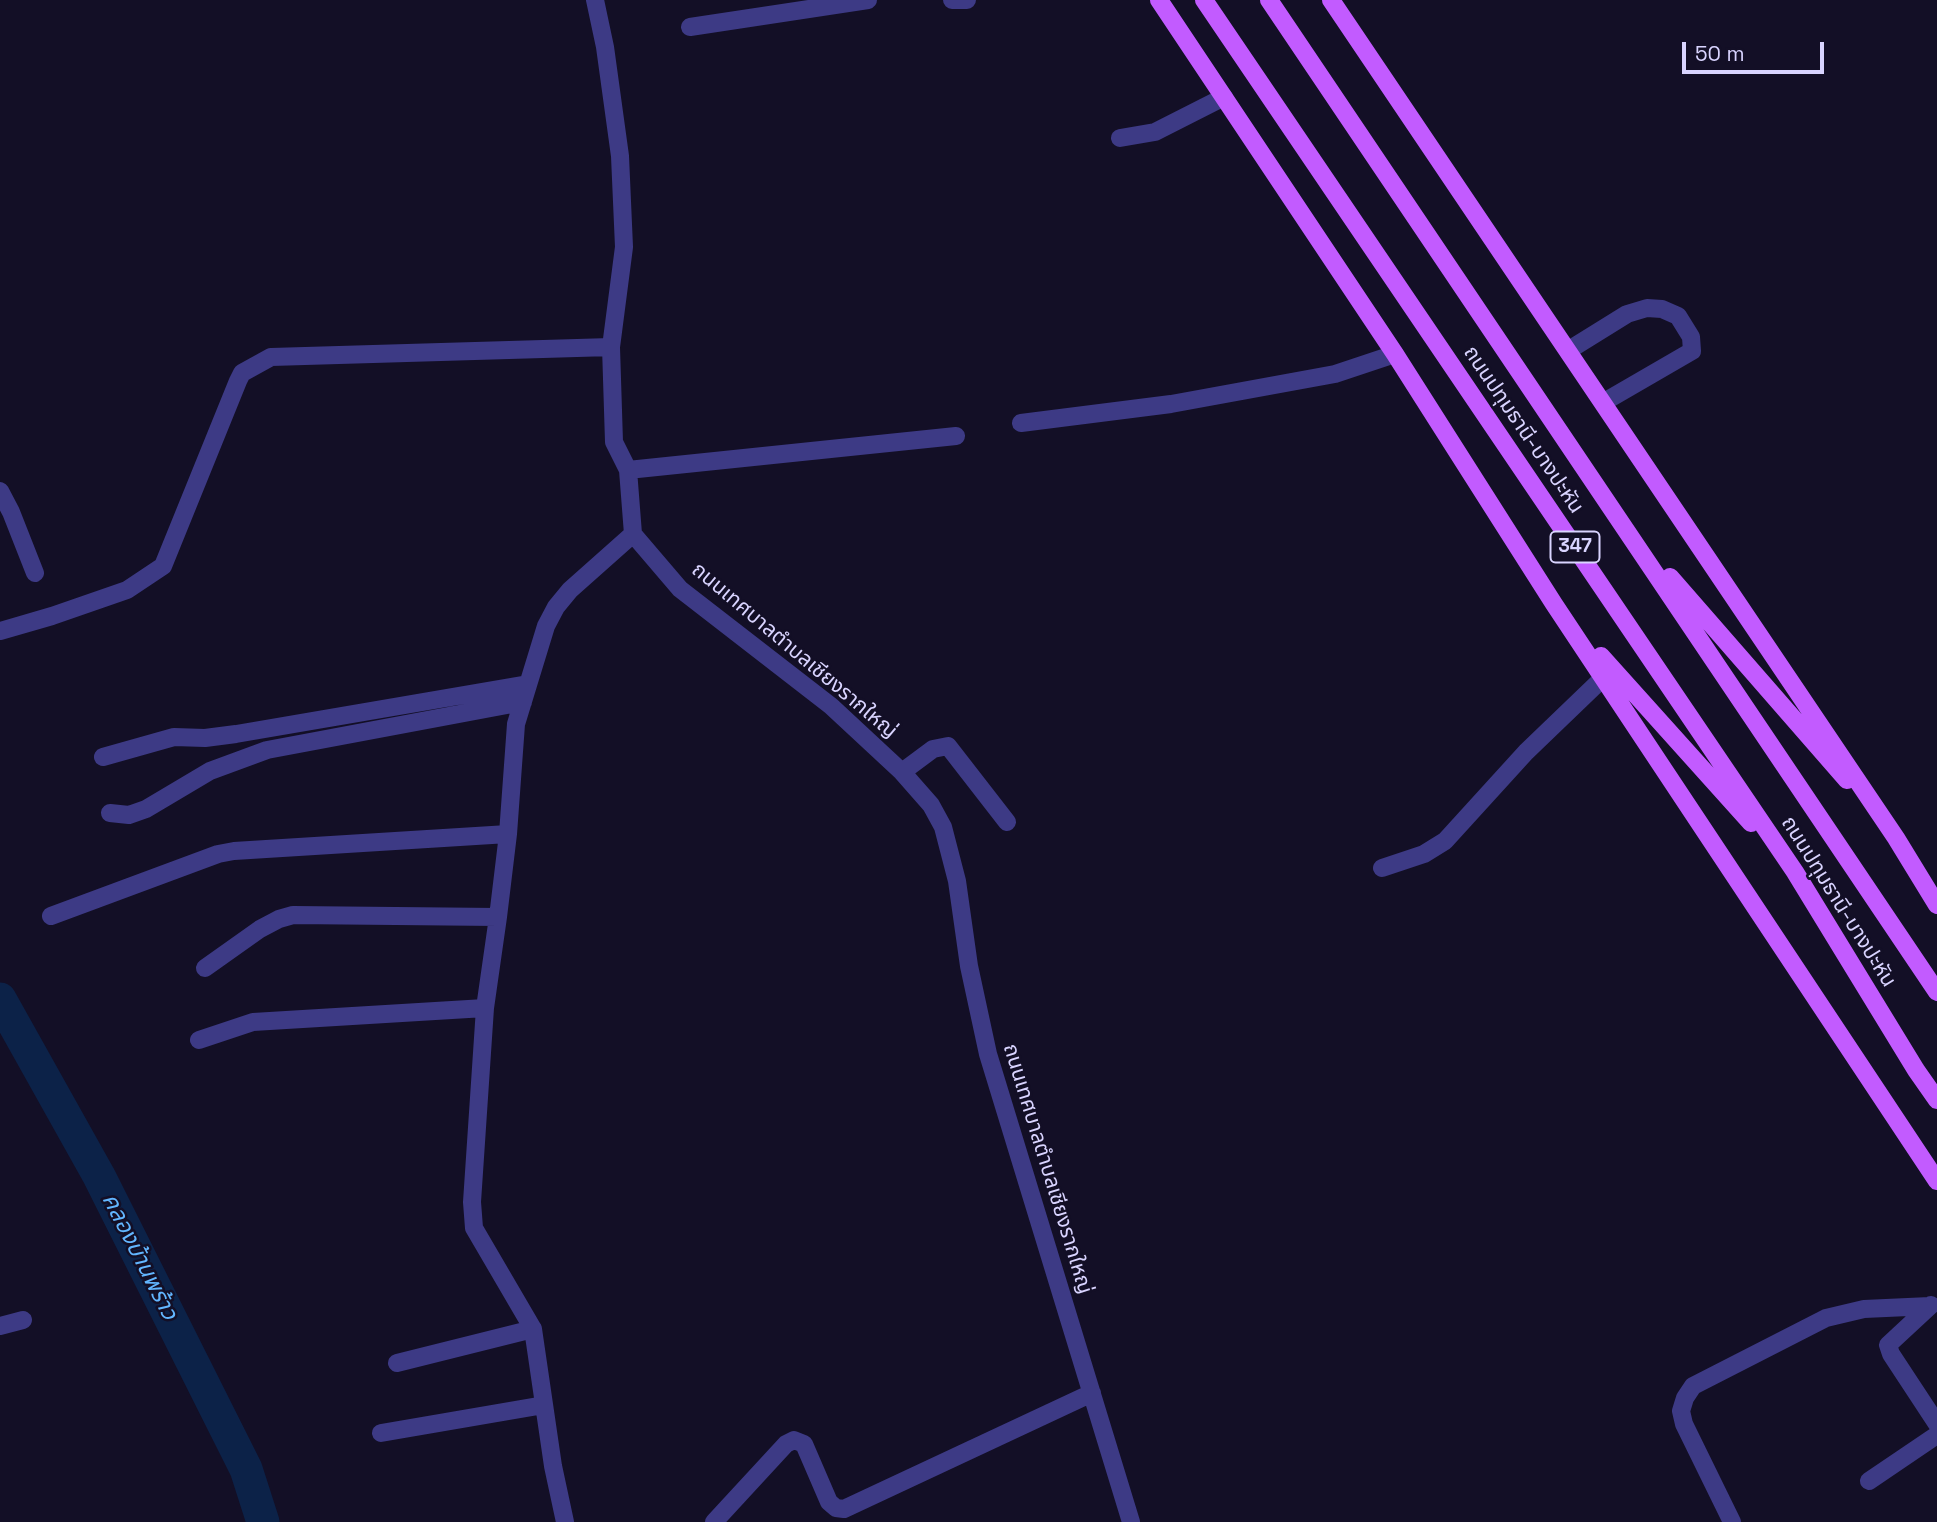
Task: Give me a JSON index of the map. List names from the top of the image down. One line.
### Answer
{"streets":{"main road":["ถนนปทุมธานี-บางปะหัน","347"],"street":["ถนนเทศบาลตำบลเชียงรากใหญ่"]},"water":["คลองบ้านพร้าว"],"scale_bar":"50 m"}
